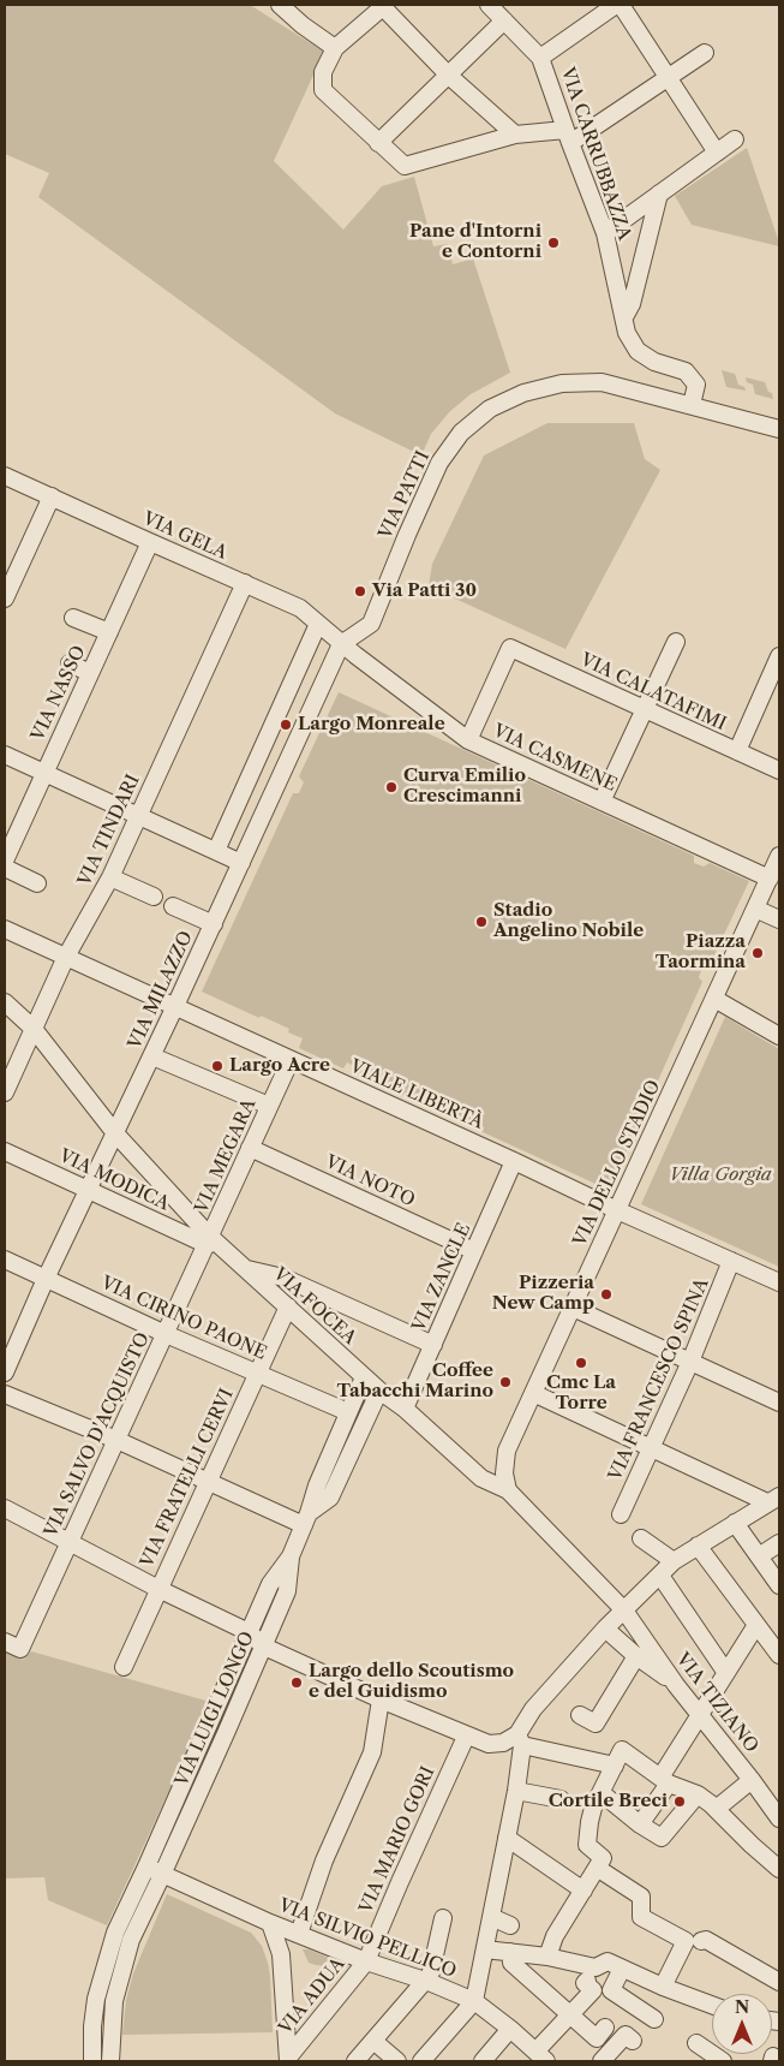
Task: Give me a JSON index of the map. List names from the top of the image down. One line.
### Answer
{"streets":{"street":["VIA CARRUBBAZZA","VIA PATTI","VIA GELA","VIA CALATAFIMI","VIA NASSO","VIA CASMENE","VIA TINDARI","VIA MILAZZO","VIALE LIBERTÀ","VIA MEGARA","VIA DELLO STADIO","VIA MODICA","VIA NOTO","VIA ZANCLE","VIA FOCEA","VIA CIRINO PAONE","VIA FRANCESCO SPINA","VIA SALVO D'ACQUISTO","VIA FRATELLI CERVI","VIA TIZIANO","VIA LUIGI LONGO","VIA MARIO GORI","VIA SILVIO PELLICO","VIA ADUA"]},"crossings":[["VIA CARRUBBAZZA","VIA PATTI"],["VIA PATTI","VIA GELA"],["VIA PATTI","VIA CASMENE"],["VIA PATTI","VIA MILAZZO"],["VIA GELA","VIA NASSO"],["VIA GELA","VIA CASMENE"],["VIA GELA","VIA TINDARI"],["VIA GELA","VIA MILAZZO"],["VIA CALATAFIMI","VIA CASMENE"],["VIA CASMENE","VIA MILAZZO"],["VIA CASMENE","VIA DELLO STADIO"],["VIA TINDARI","VIALE LIBERTÀ"],["VIA TINDARI","VIA FOCEA"],["VIA MILAZZO","VIALE LIBERTÀ"],["VIA MILAZZO","VIA MODICA"],["VIA MILAZZO","VIA FOCEA"],["VIA MILAZZO","VIA CIRINO PAONE"],["VIALE LIBERTÀ","VIA MEGARA"],["VIALE LIBERTÀ","VIA DELLO STADIO"],["VIALE LIBERTÀ","VIA ZANCLE"],["VIALE LIBERTÀ","VIA FRANCESCO SPINA"],["VIA MEGARA","VIA MODICA"],["VIA MEGARA","VIA NOTO"],["VIA MEGARA","VIA FOCEA"],["VIA MEGARA","VIA SALVO D'ACQUISTO"],["VIA DELLO STADIO","VIA FOCEA"],["VIA MODICA","VIA FOCEA"],["VIA MODICA","VIA SALVO D'ACQUISTO"],["VIA NOTO","VIA ZANCLE"],["VIA ZANCLE","VIA FOCEA"],["VIA FOCEA","VIA SALVO D'ACQUISTO"],["VIA FOCEA","VIA FRATELLI CERVI"],["VIA FOCEA","VIA TIZIANO"],["VIA FOCEA","VIA LUIGI LONGO"],["VIA CIRINO PAONE","VIA SALVO D'ACQUISTO"],["VIA CIRINO PAONE","VIA FRATELLI CERVI"],["VIA CIRINO PAONE","VIA LUIGI LONGO"],["VIA LUIGI LONGO","VIA SILVIO PELLICO"],["VIA MARIO GORI","VIA SILVIO PELLICO"],["VIA MARIO GORI","VIA ADUA"],["VIA SILVIO PELLICO","VIA ADUA"]],"parks":["Villa Gorgia"],"places":["Pane d'Intorni e Contorni","Via Patti 30","Largo Monreale","Curva Emilio Crescimanni","Stadio Angelino Nobile","Piazza Taormina","Largo Acre","Pizzeria New Camp","Cmc La Torre","Coffee Tabacchi Marino","Largo dello Scoutismo e del Guidismo","Cortile Breci"],"north":"top"}
